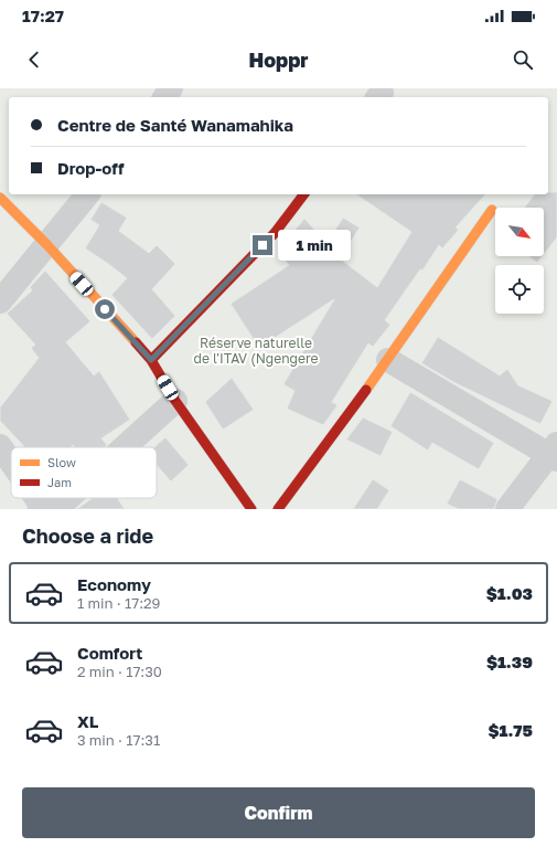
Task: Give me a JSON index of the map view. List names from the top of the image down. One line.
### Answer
{"parks":["Réserve naturelle de l'ITAV (Ngengere"],"legend":["Slow","Jam"],"north":"bottom right","page":{"status":"17:27","header":"Hoppr","banner":["Centre de Santé Wanamahika","Drop-off"],"bubble":"1 min","heading":"Choose a ride","list":[{"name":"Economy","note":"1 min · 17:29","value":"$1.03"},{"name":"Comfort","note":"2 min · 17:30","value":"$1.39"},{"name":"XL","note":"3 min · 17:31","value":"$1.75"}],"buttons":"Confirm"}}
